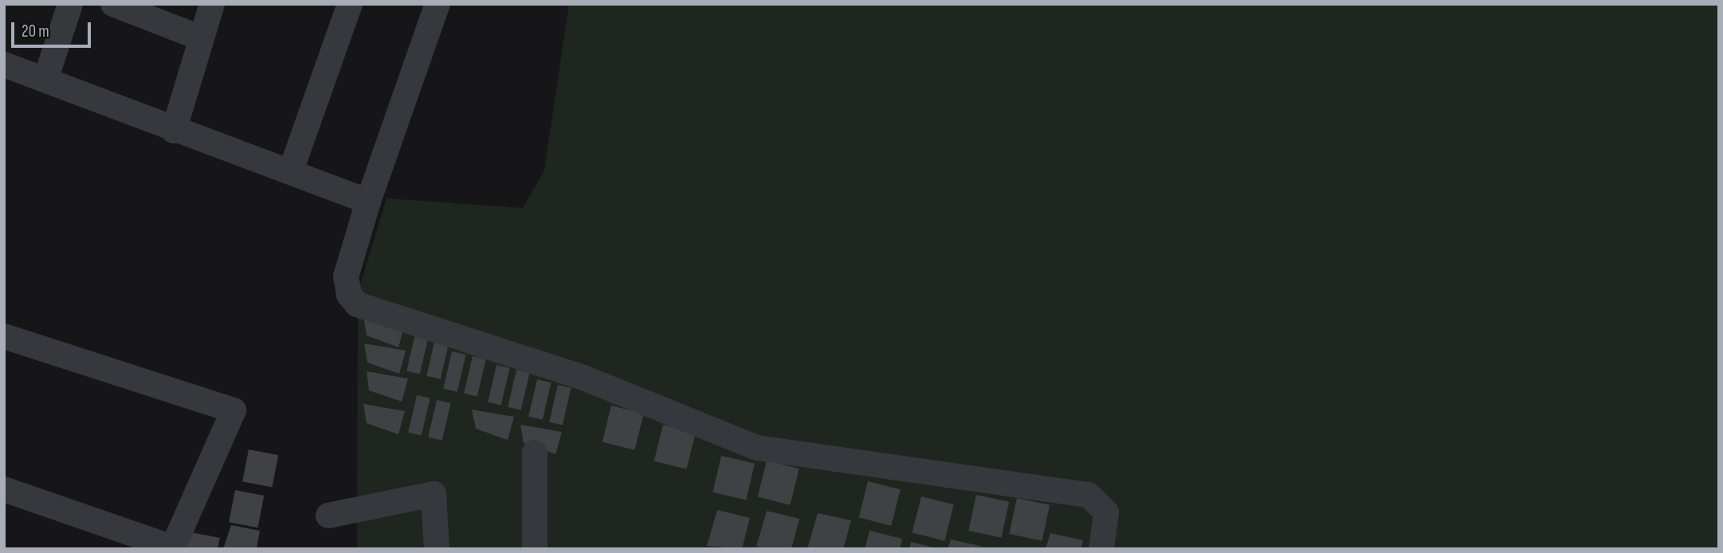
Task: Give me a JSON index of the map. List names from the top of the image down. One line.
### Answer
{"scale_bar":"20 m"}
